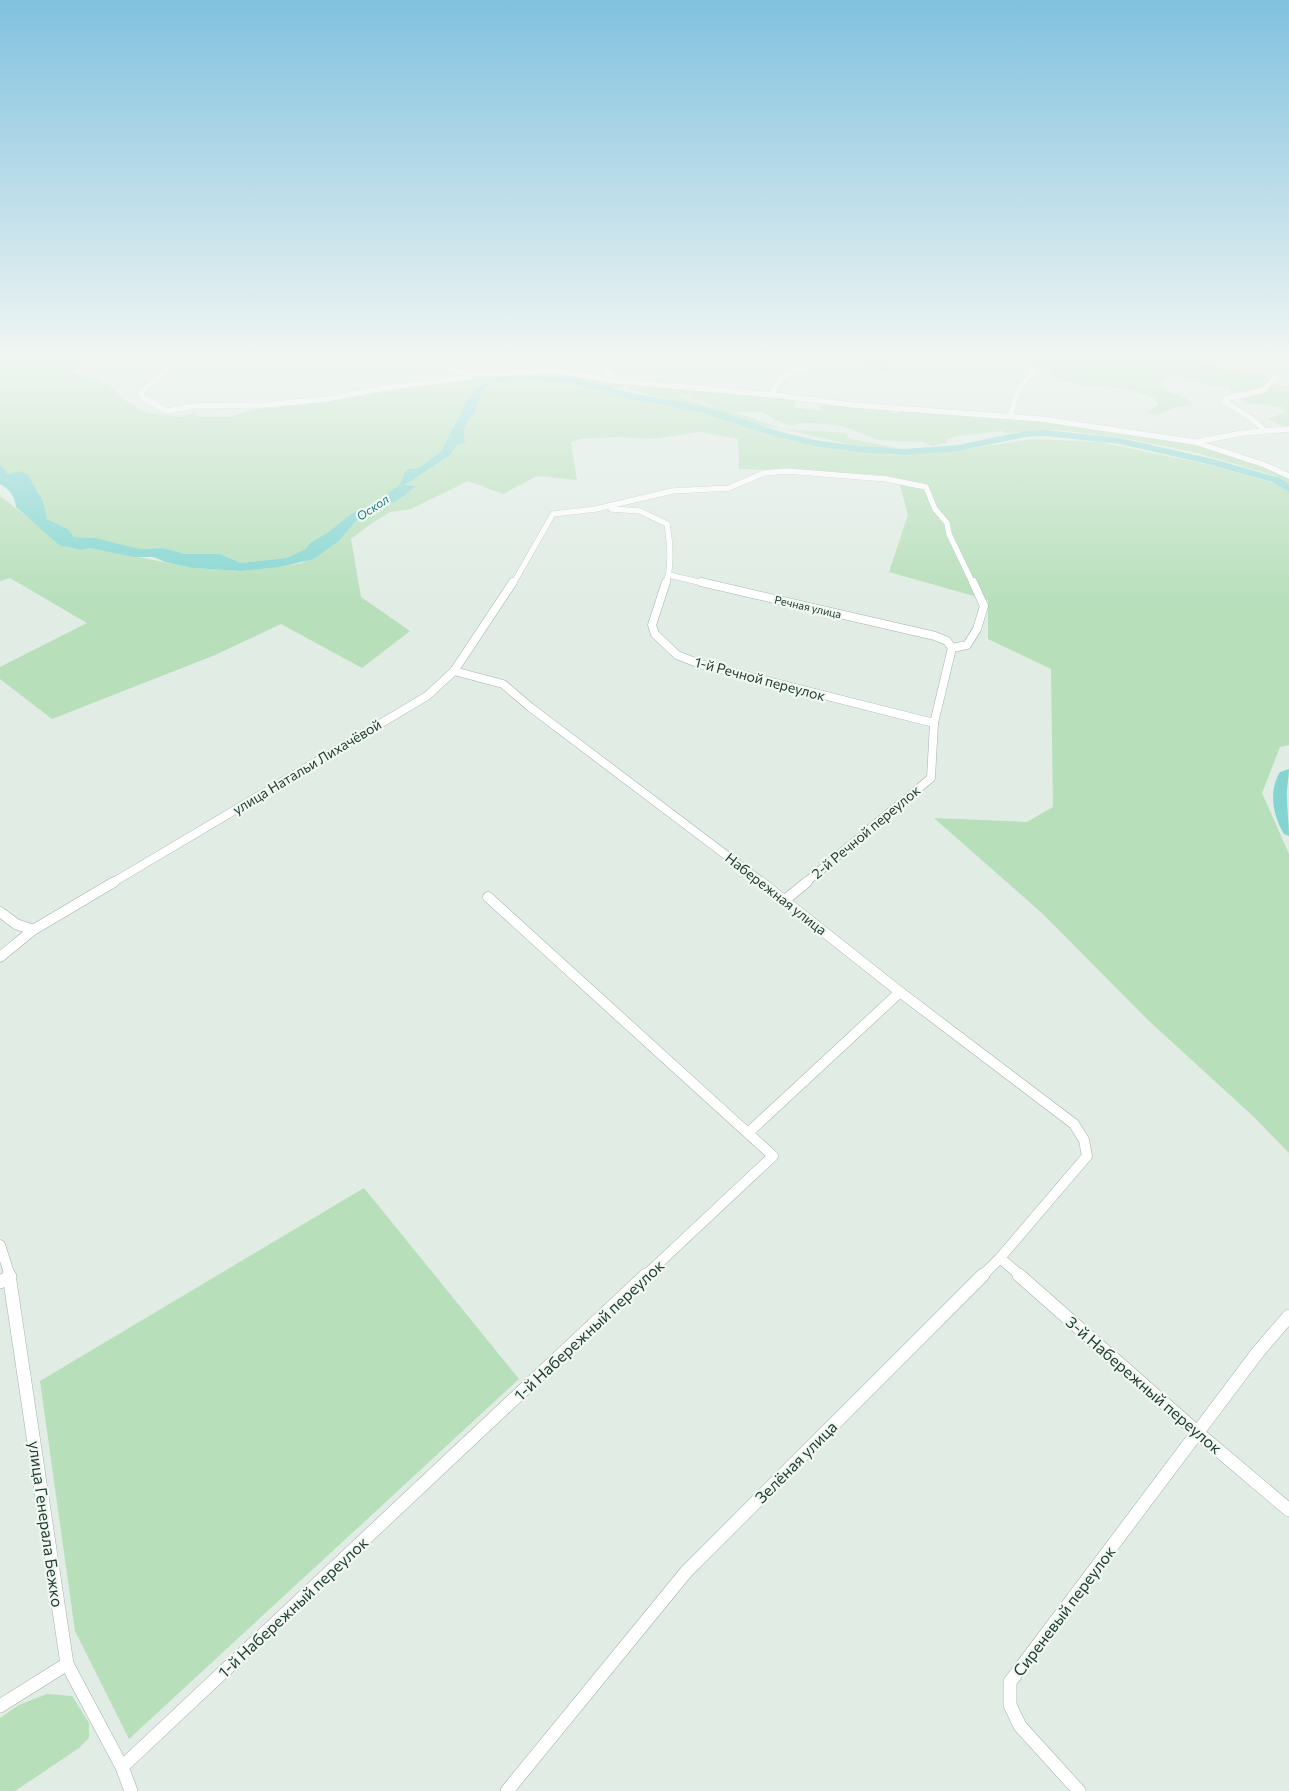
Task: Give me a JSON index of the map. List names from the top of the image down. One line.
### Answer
{"streets":{"street":["Речная улица","1-й Речной переулок","улица Натальи Лихачёвой","2-й Речной переулок","Набережная улица","1-й Набережный переулок","3-й Набережный переулок","Зелёная улица","улица Генерала Бежко","Сиреневый переулок"]},"crossings":[["Речная улица","1-й Речной переулок"],["Речная улица","2-й Речной переулок"],["1-й Речной переулок","2-й Речной переулок"],["улица Натальи Лихачёвой","Набережная улица"],["2-й Речной переулок","Набережная улица"],["Набережная улица","Зелёная улица"],["1-й Набережный переулок","улица Генерала Бежко"],["3-й Набережный переулок","Зелёная улица"],["3-й Набережный переулок","Сиреневый переулок"]],"water":["Оскол"]}
